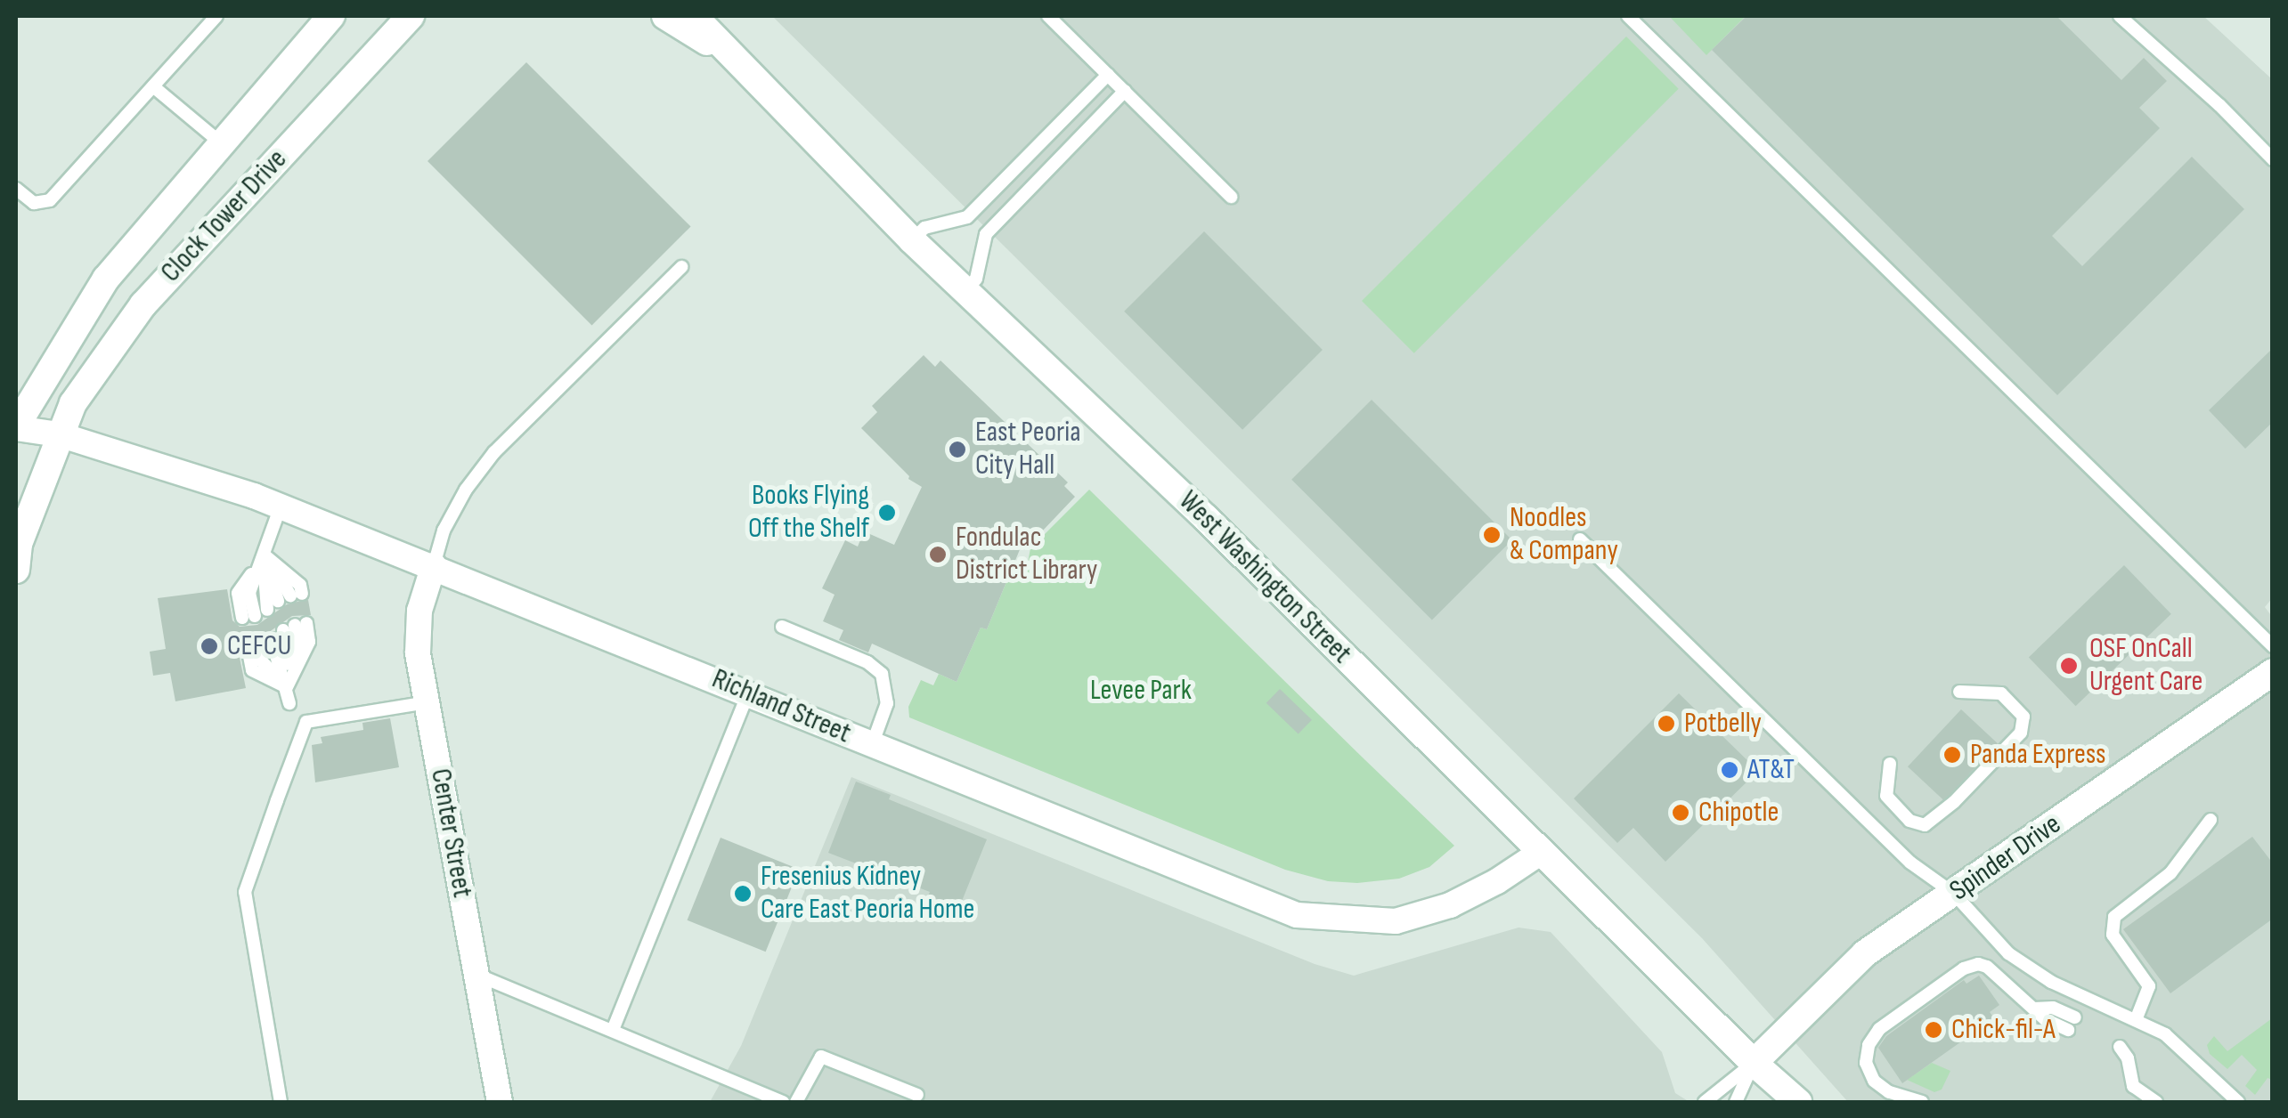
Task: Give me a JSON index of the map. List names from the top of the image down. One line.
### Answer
{"streets":{"street":["Clock Tower Drive","West Washington Street","Richland Street","Center Street","Spinder Drive"]},"crossings":[["Clock Tower Drive","Richland Street"],["West Washington Street","Richland Street"],["West Washington Street","Spinder Drive"],["Richland Street","Center Street"]],"parks":["Levee Park"],"places":["East Peoria City Hall","Books Flying Off the Shelf","Noodles & Company","Fondulac District Library","CEFCU","OSF OnCall Urgent Care","Potbelly","Panda Express","AT&T","Chipotle","Fresenius Kidney Care East Peoria Home","Chick-fil-A"]}
